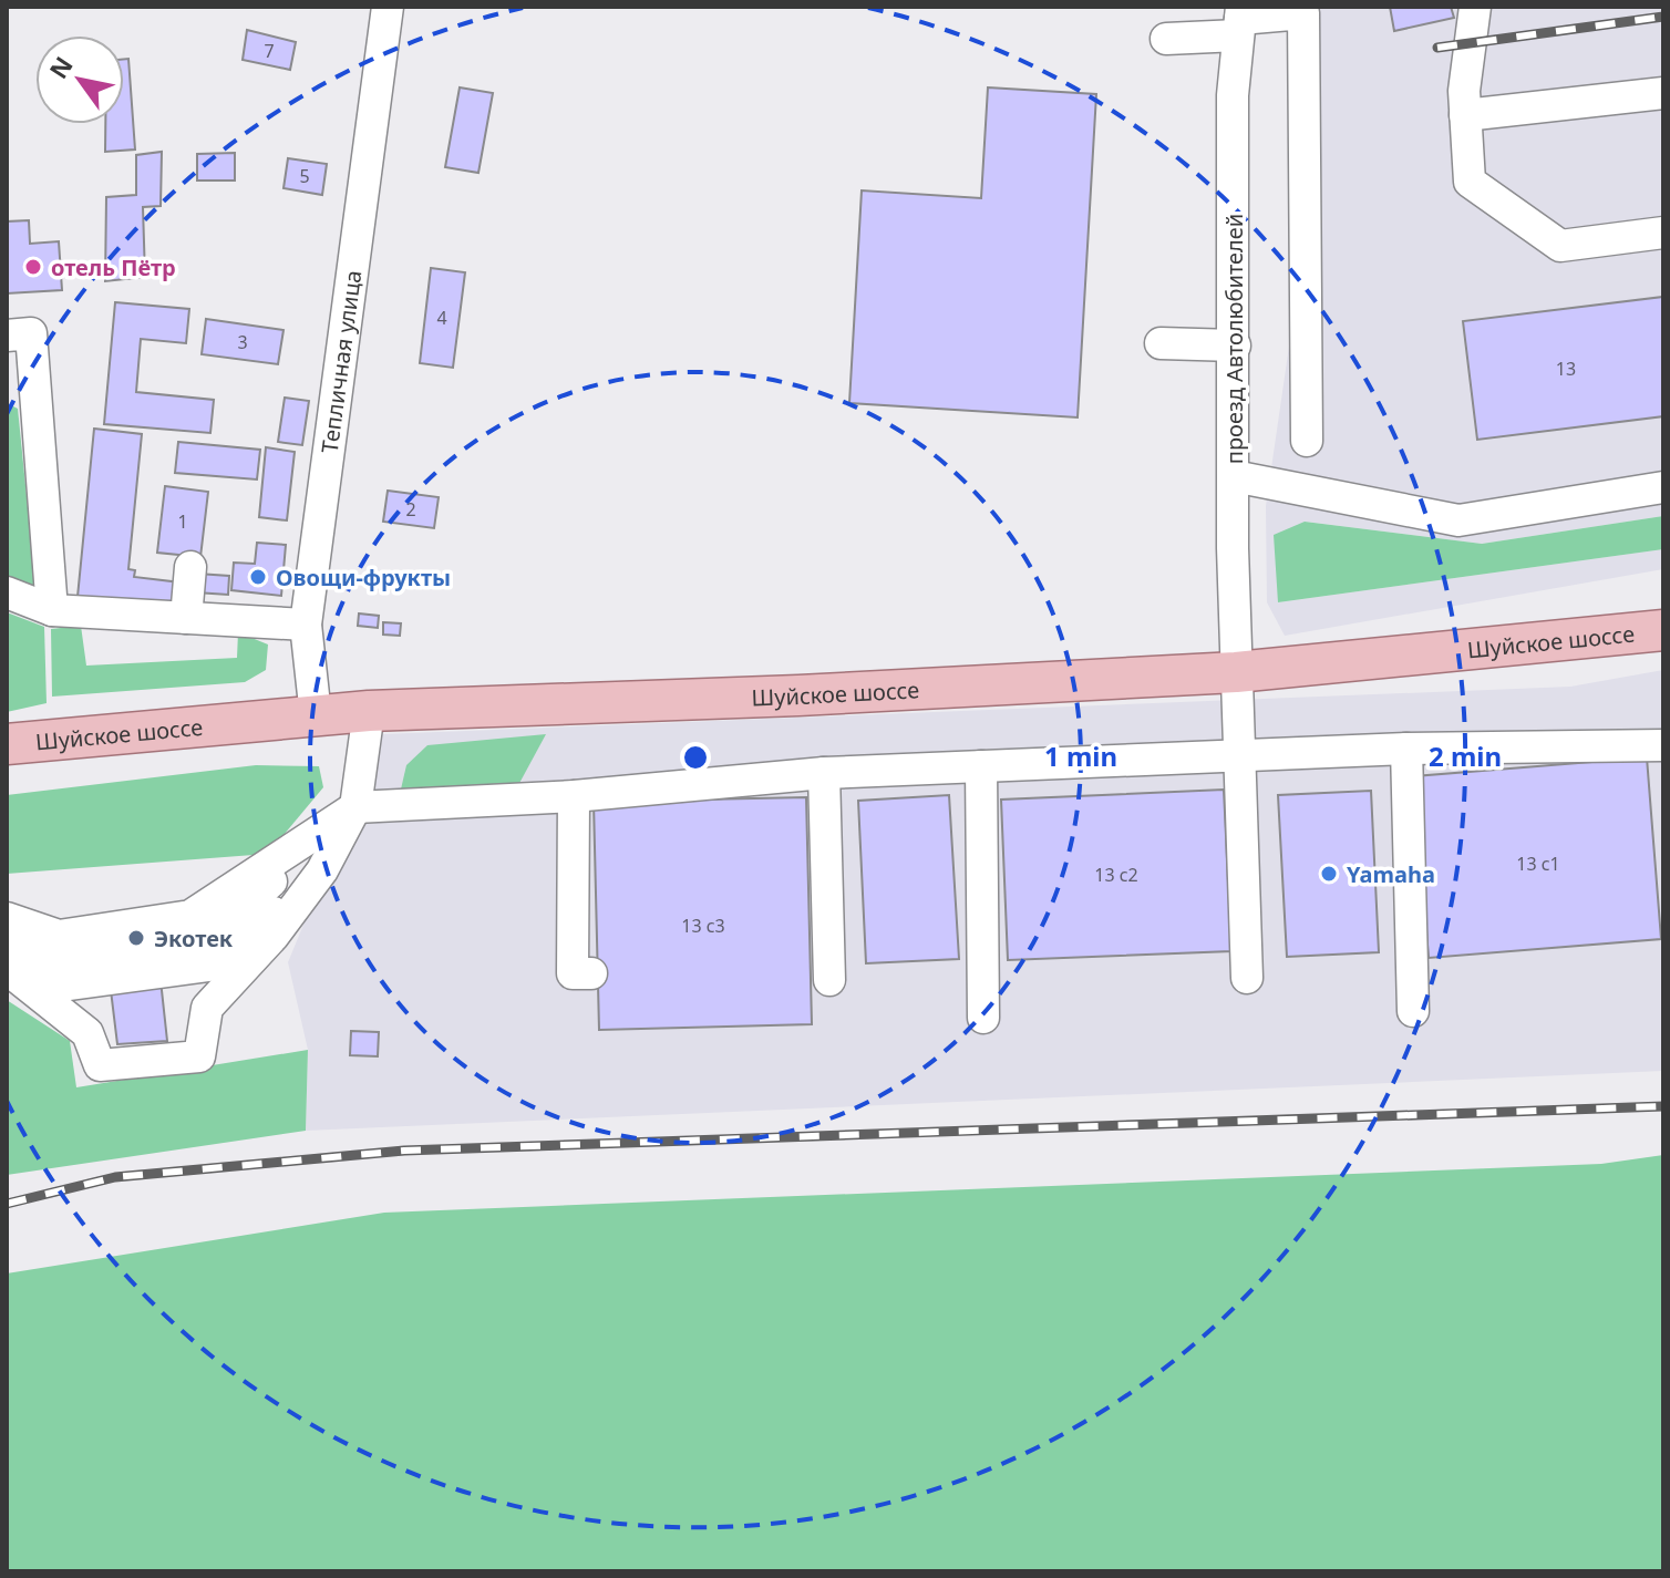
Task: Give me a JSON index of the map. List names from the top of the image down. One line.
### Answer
{"streets":{"main road":["Шуйское шоссе"],"street":["проезд Автолюбителей","Тепличная улица"]},"crossings":[["проезд Автолюбителей","Шуйское шоссе"],["Тепличная улица","Шуйское шоссе"]],"places":["отель Пётр","Овощи-фрукты","Yamaha","Экотек"],"house_numbers":["7","5","4","3","13","2","1","13 с1","13 с2","13 с3"],"north":"top left","rings":["1 min","2 min"]}
